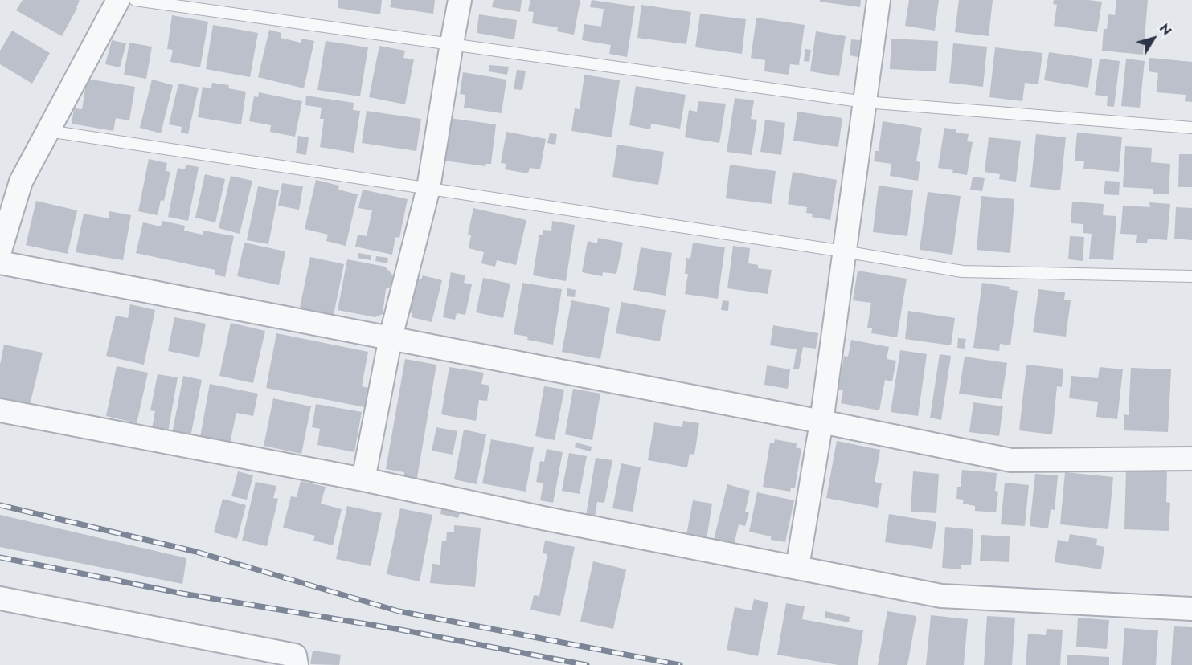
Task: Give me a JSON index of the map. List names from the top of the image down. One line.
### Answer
{"north":"top right"}
